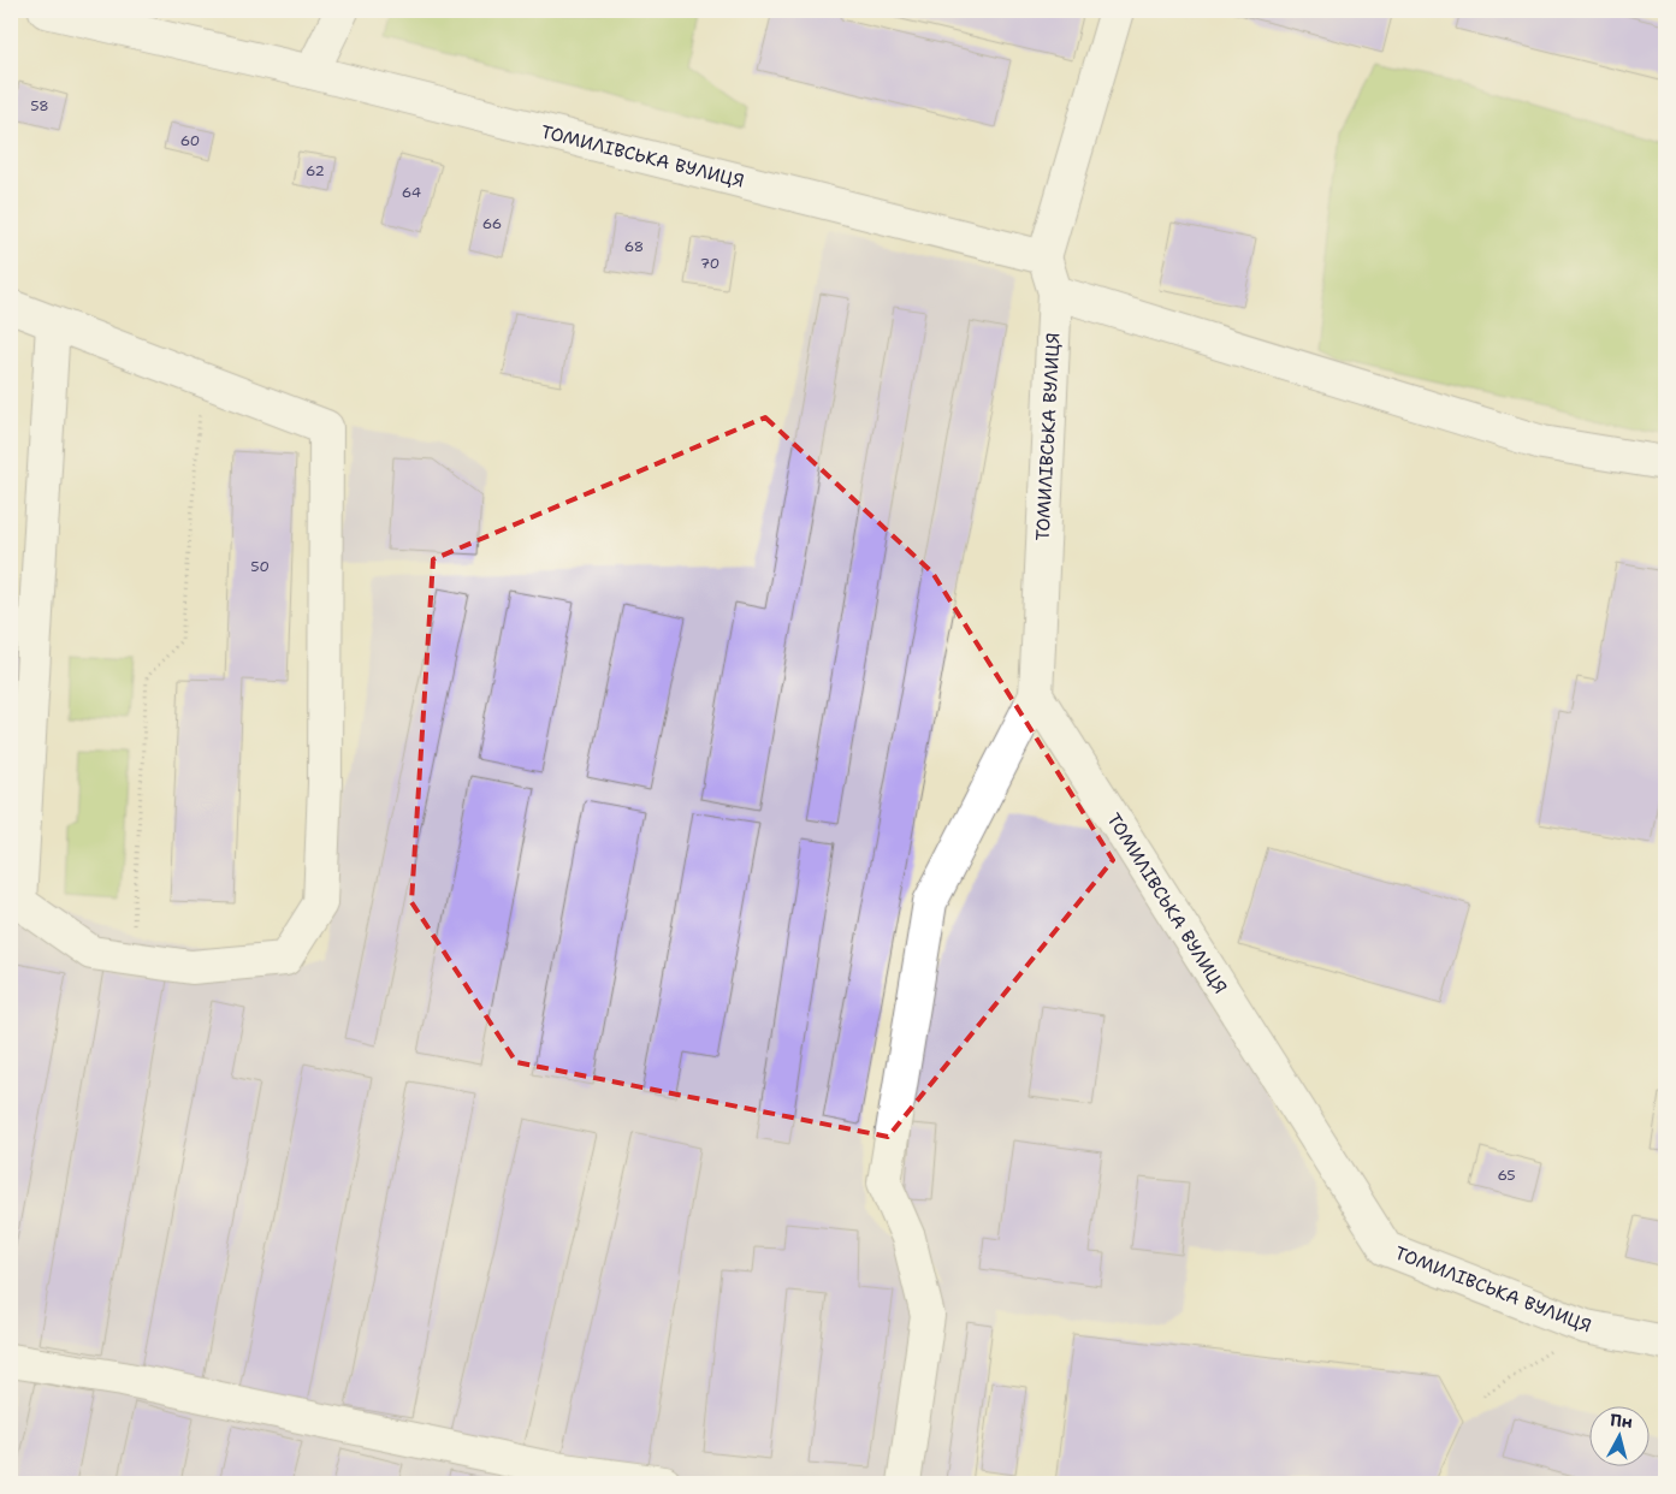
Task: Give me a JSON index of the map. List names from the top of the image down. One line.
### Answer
{"streets":{"street":["ТОМИЛІВСЬКА ВУЛИЦЯ"]},"house_numbers":["58","60","62","64","66","68","70","50","65"],"north":"top"}
